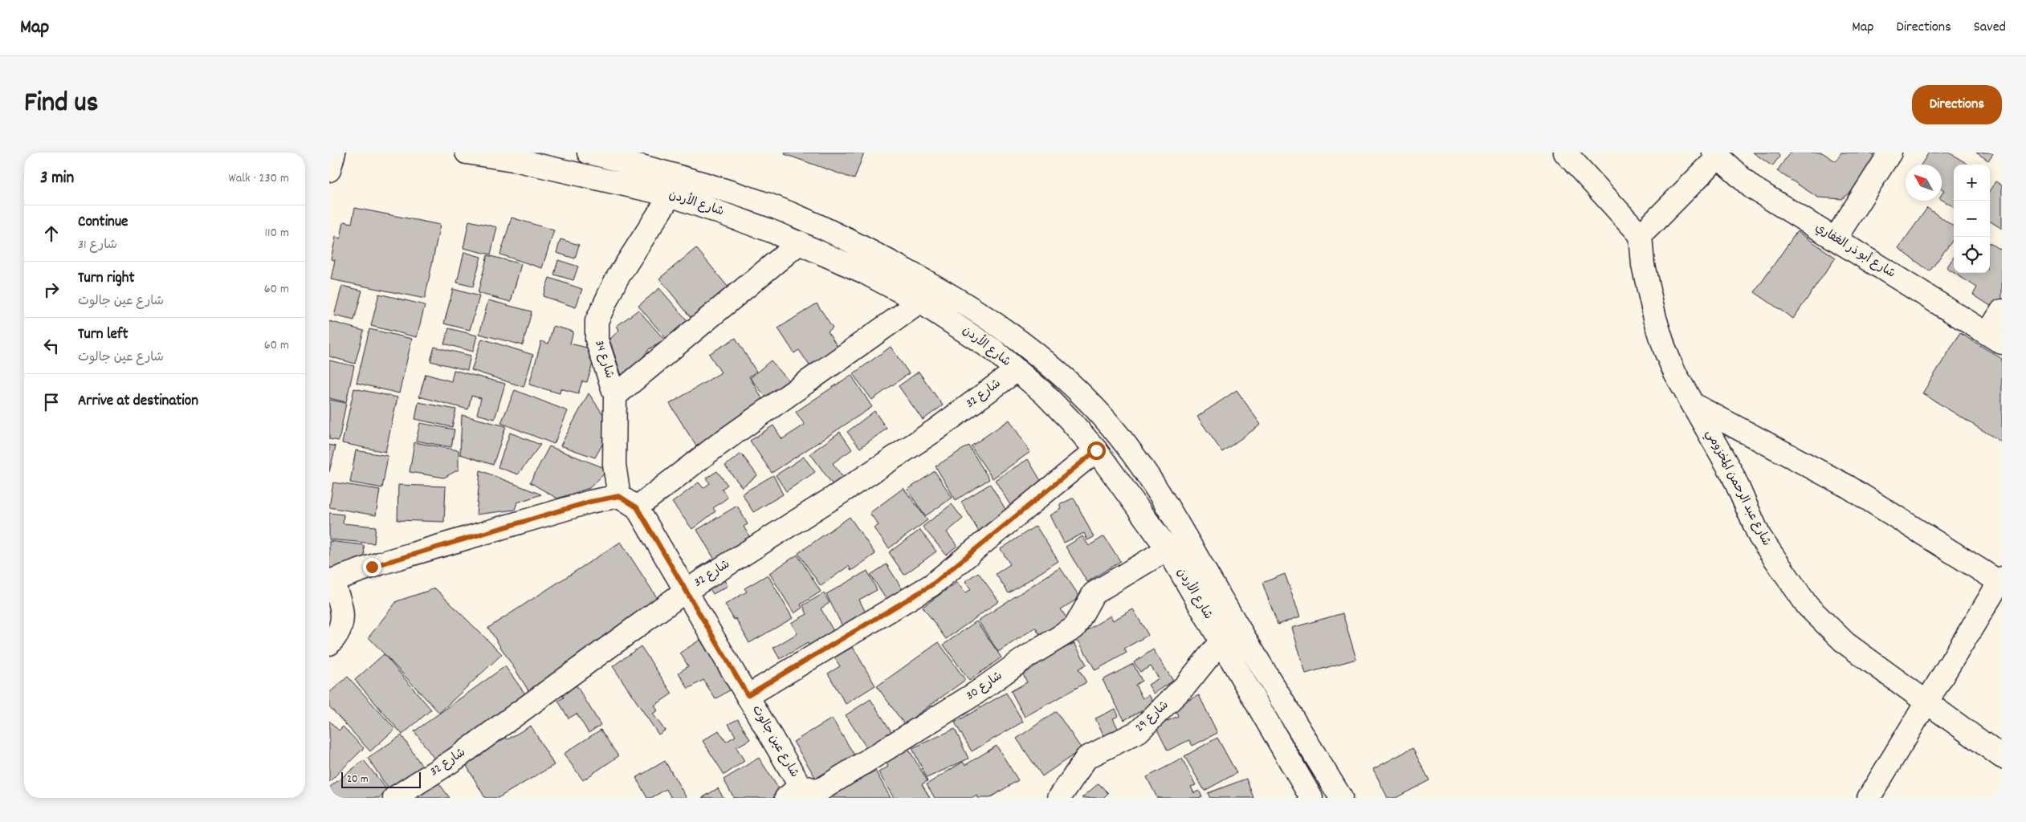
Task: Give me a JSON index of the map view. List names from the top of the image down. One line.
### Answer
{"streets":{"main road":["شارع الأردن","شارع أبو ذر الغفاري","شارع 34","شارع 32","شارع عبد الرحمن المخزومي","شارع 30","شارع 29","شارع عين جالوت"]},"crossings":[["شارع الأردن","شارع 34"],["شارع الأردن","شارع 32"],["شارع الأردن","شارع 30"],["شارع الأردن","شارع 29"],["شارع 34","شارع عين جالوت"],["شارع 32","شارع عين جالوت"],["شارع 30","شارع عين جالوت"]],"scale_bar":"20 m","north":"top left","page":{"header":"Map","nav":["Map","Directions","Saved"],"title":"Find us","buttons":"Directions","heading":["3 min","Walk · 230 m"],"map_buttons":["+","−"],"list":[["Continue","شارع 31","110 m"],["Turn right","شارع عين جالوت","60 m"],["Turn left","شارع عين جالوت","60 m"],"Arrive at destination"],"scale":"20 m"}}
